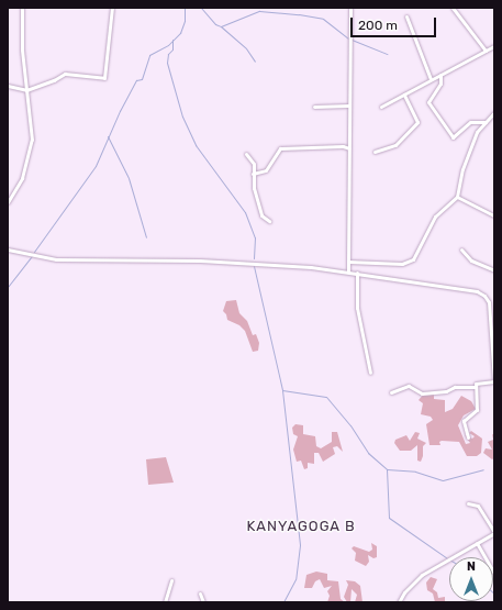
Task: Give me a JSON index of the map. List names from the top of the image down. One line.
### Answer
{"districts":["KANYAGOGA B"],"scale_bar":"200 m","north":"top"}
